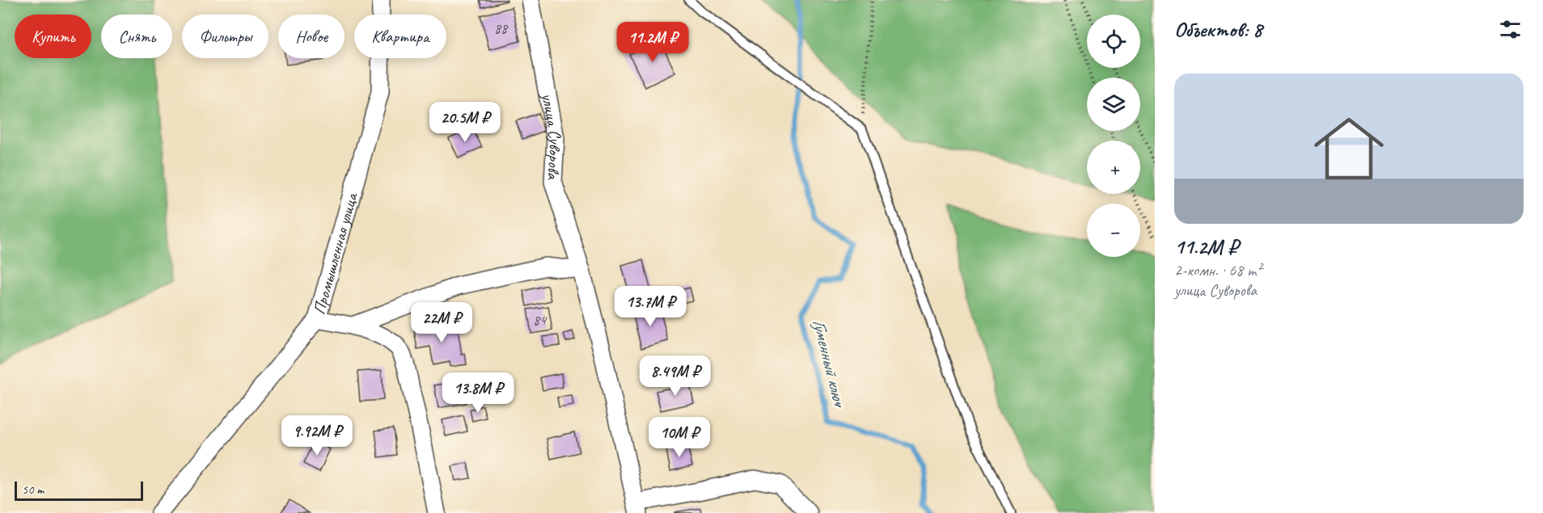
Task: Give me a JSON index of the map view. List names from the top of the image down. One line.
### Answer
{"streets":{"street":["улица Суворова","Промышленная улица"]},"water":["Гуменный ключ"],"house_numbers":["88","84"],"scale_bar":"50 m","page":{"heading":"Объектов: 8","map_buttons":["+","−"],"chip":["Купить","Снять","Фильтры","Новое","Квартира"],"price":["11.2M ₽","20.5M ₽","13.7M ₽","22M ₽","8.49M ₽","13.8M ₽","9.92M ₽","10M ₽"],"list":[{"name":"11.2M ₽","note":"2-комн. · 68 m² · улица Суворова"}],"scale":"50 m"}}
